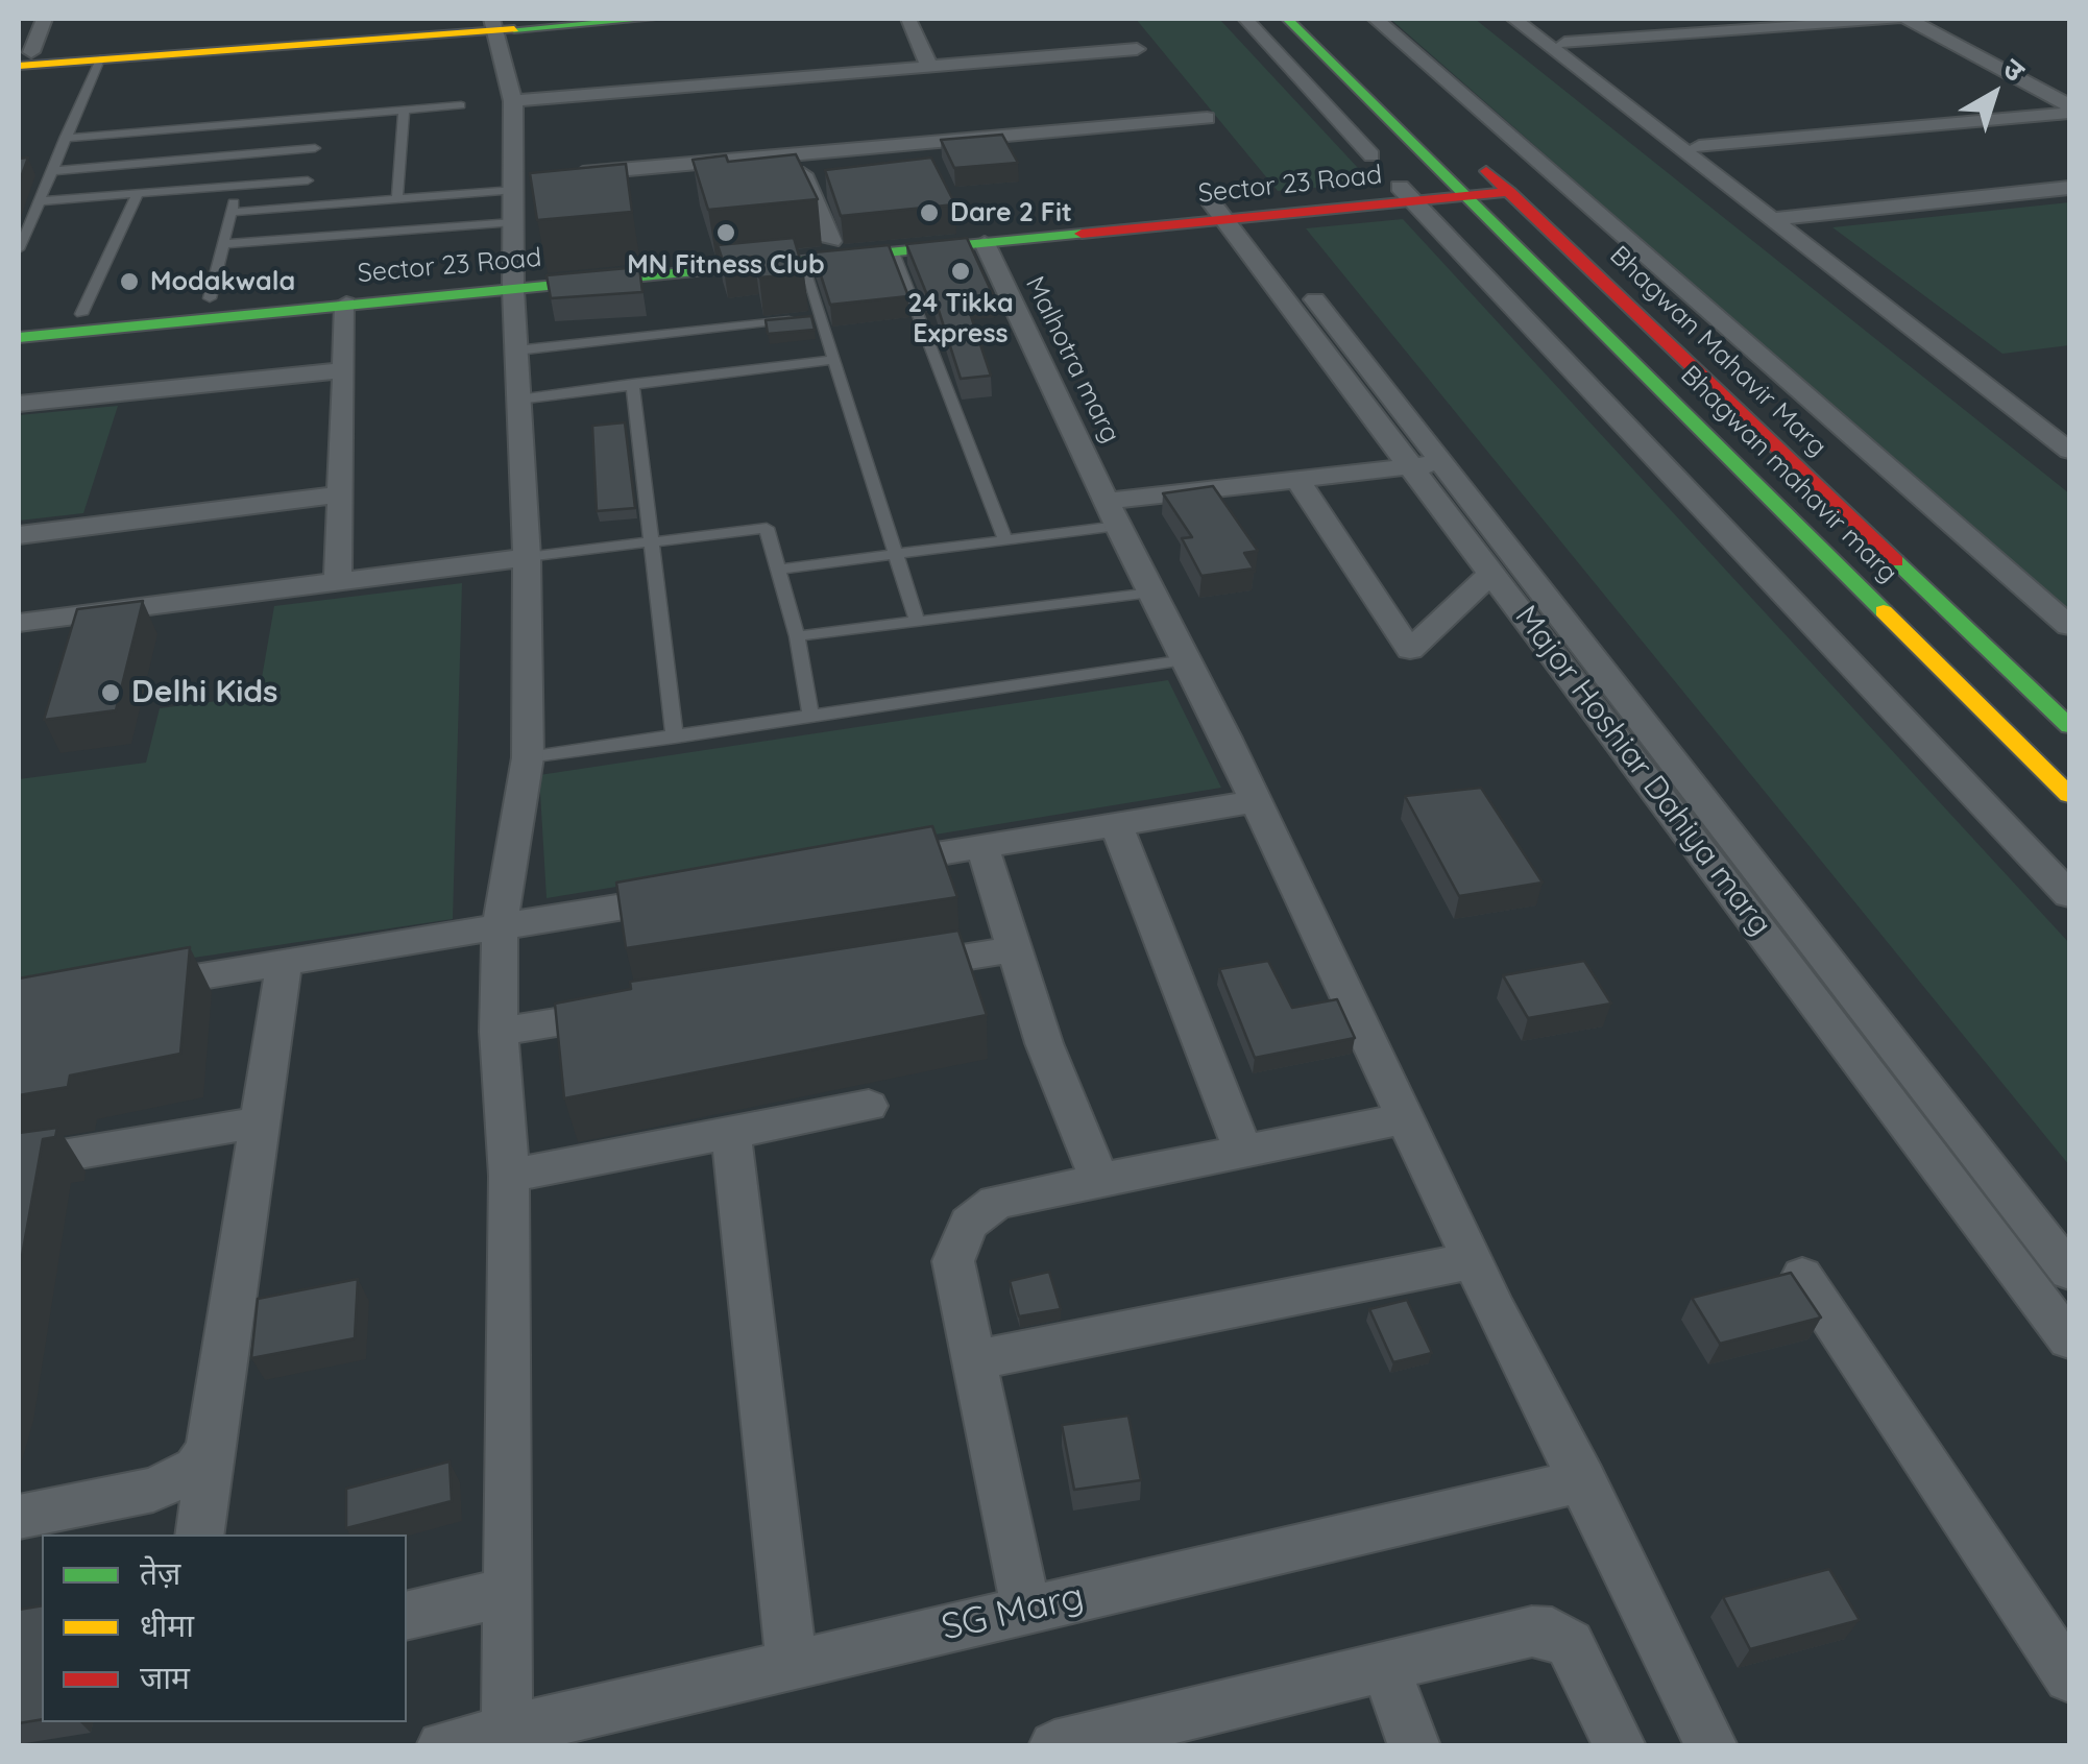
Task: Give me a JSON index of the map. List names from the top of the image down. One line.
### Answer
{"streets":{"street":["Sector 23 Road","Bhagwan Mahavir Marg","Malhotra marg","Bhagwan mahavir marg","Major Hoshiar Dahiya marg","SG Marg"]},"crossings":[["Sector 23 Road","Bhagwan Mahavir Marg"],["Sector 23 Road","Malhotra marg"],["Sector 23 Road","Bhagwan mahavir marg"],["Sector 23 Road","Major Hoshiar Dahiya marg"],["Malhotra marg","SG Marg"]],"places":["Dare 2 Fit","MN Fitness Club","24 Tikka Express","Modakwala","Delhi Kids"],"legend":["तेज़","धीमा","जाम"],"north":"top right"}
